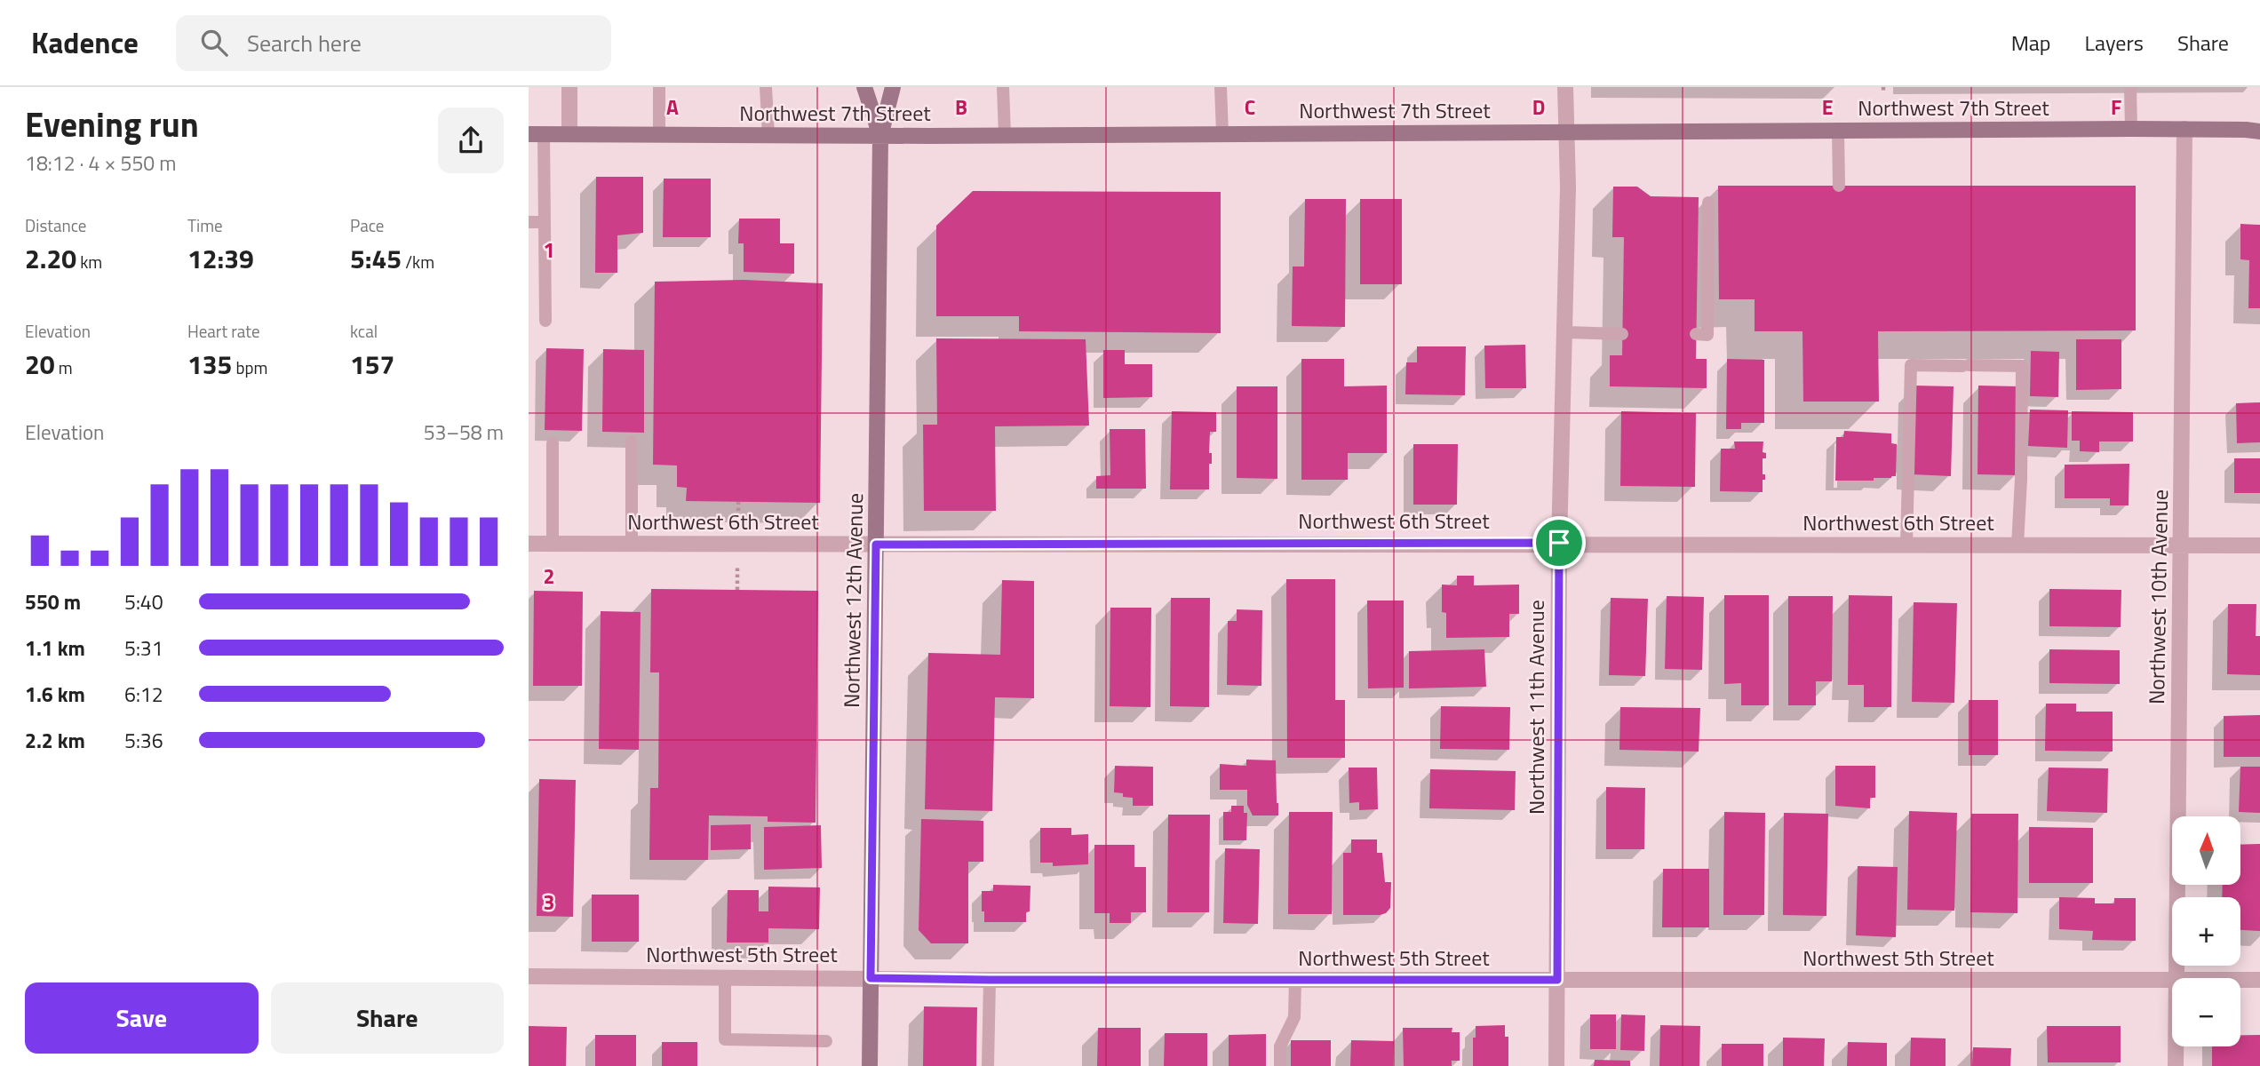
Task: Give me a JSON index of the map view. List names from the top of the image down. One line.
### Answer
{"streets":{"main road":["Northwest 7th Street","Northwest 12th Avenue"],"street":["Northwest 6th Street","Northwest 10th Avenue","Northwest 11th Avenue","Northwest 5th Street"]},"crossings":[["Northwest 7th Street","Northwest 10th Avenue"],["Northwest 7th Street","Northwest 12th Avenue"],["Northwest 7th Street","Northwest 11th Avenue"],["Northwest 6th Street","Northwest 10th Avenue"],["Northwest 6th Street","Northwest 12th Avenue"],["Northwest 6th Street","Northwest 11th Avenue"],["Northwest 12th Avenue","Northwest 5th Street"],["Northwest 11th Avenue","Northwest 5th Street"]],"north":"top","page":{"header":"Kadence","search":"Search here","nav":["Map","Layers","Share"],"heading":["Evening run","18:12 · 4 × 550 m"],"stats":[["Distance","2.20 km"],["Time","12:39"],["Pace","5:45 /km"],["Elevation","20 m"],["Heart rate","135 bpm"],["kcal","157"]],"chart":["Elevation","53–58 m"],"list":[{"name":"550 m","note":"5:40"},{"name":"1.1 km","note":"5:31"},{"name":"1.6 km","note":"6:12"},{"name":"2.2 km","note":"5:36"}],"map_buttons":["+","−"],"buttons":["Save","Share"]},"grid":{"columns":["A","B","C","D","E","F"],"rows":["1","2","3"]}}
